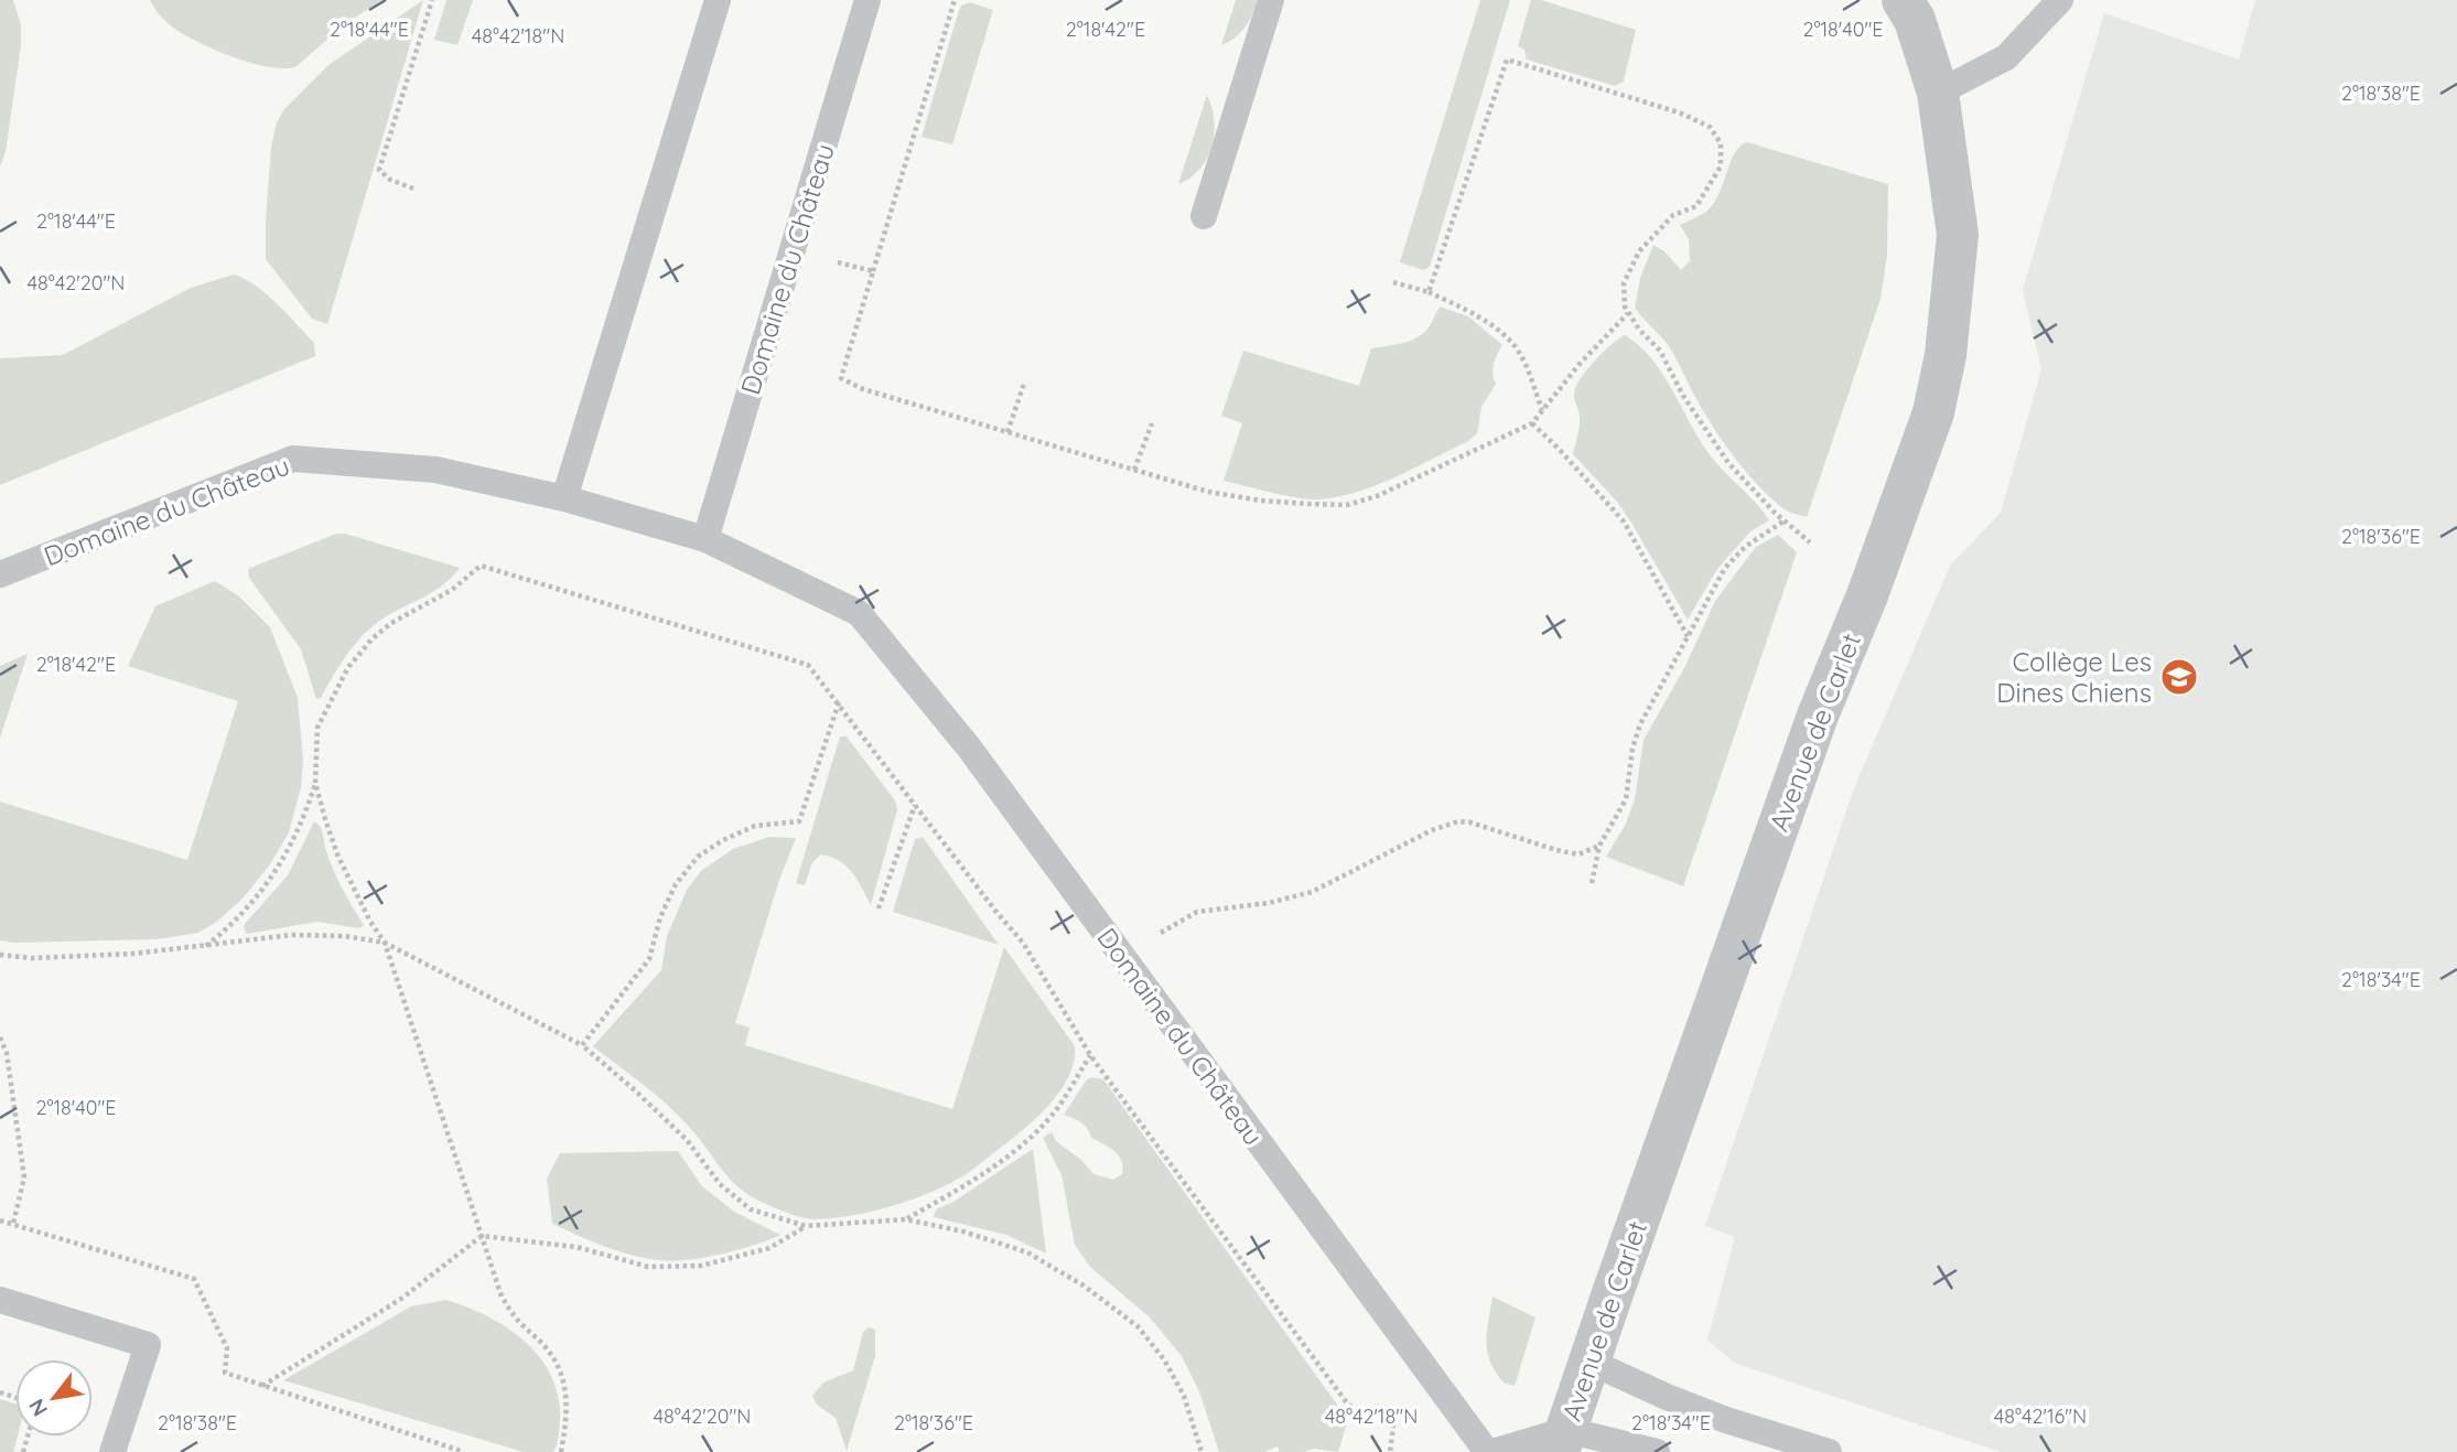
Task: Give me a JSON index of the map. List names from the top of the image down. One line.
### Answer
{"streets":{"street":["Avenue de Carlet"],"lane":["Domaine du Château"]},"places":{"school or university":["Collège Les Dines Chiens"]},"north":"bottom left","coordinates":["2°18'42\"E","2°18'44\"E","2°18'40\"E","48°42'18\"N","2°18'38\"E","48°42'20\"N","2°18'36\"E","2°18'34\"E","48°42'16\"N"]}
